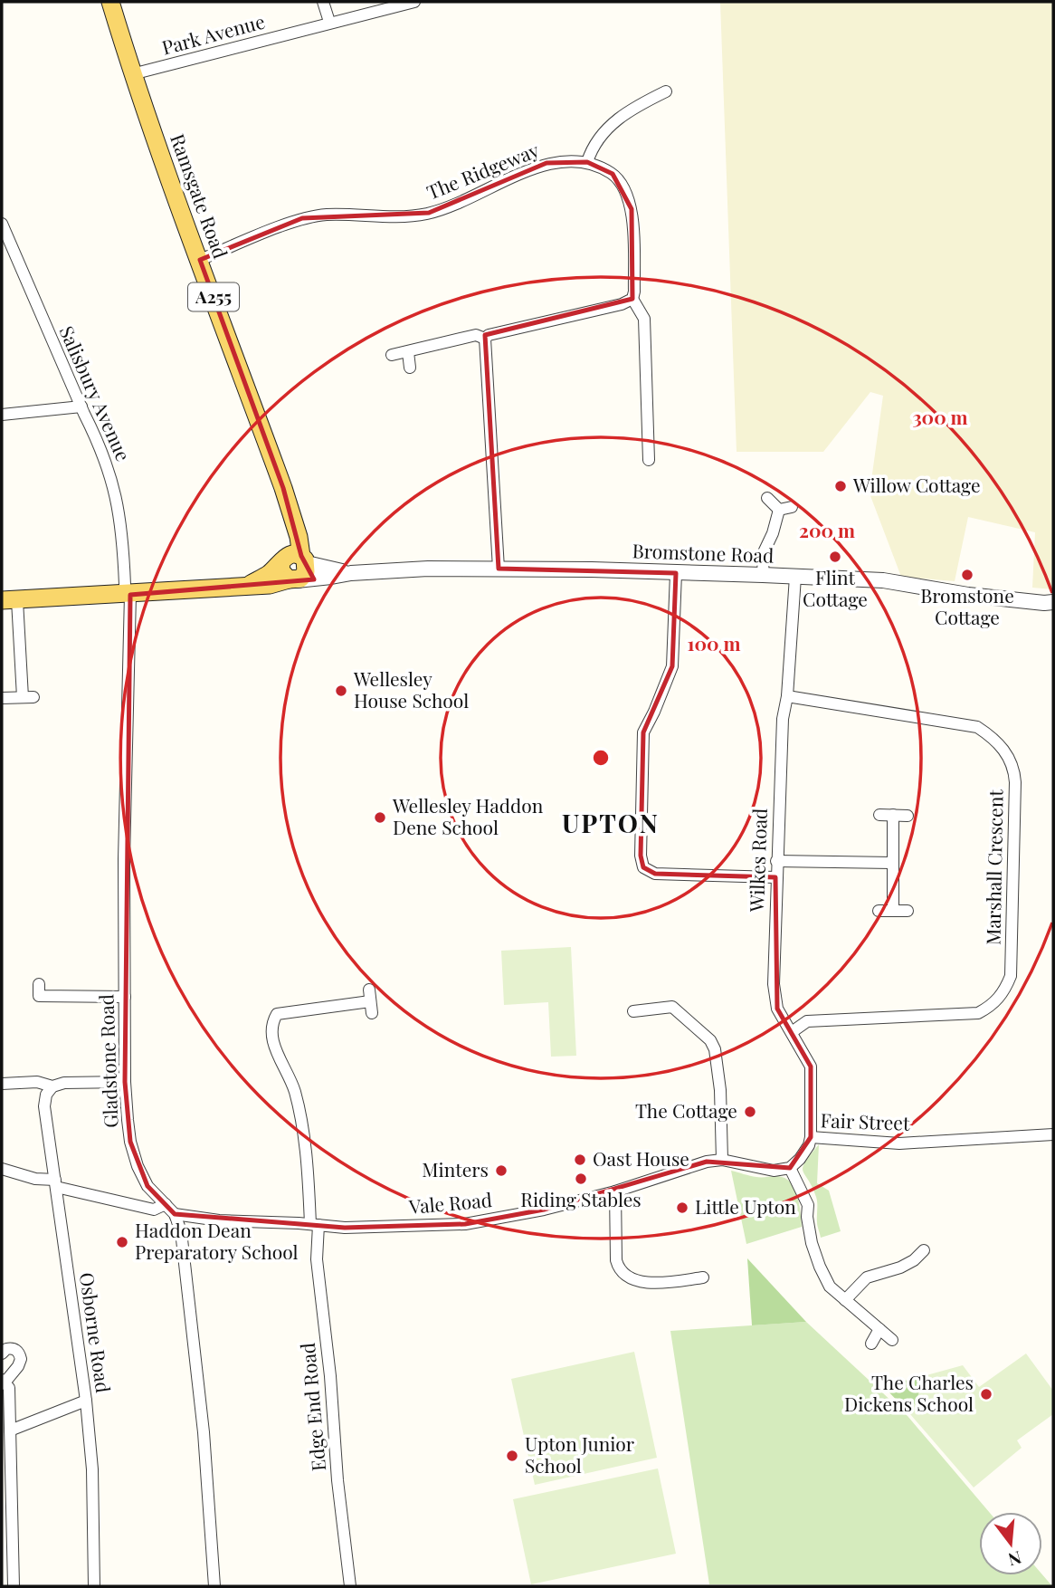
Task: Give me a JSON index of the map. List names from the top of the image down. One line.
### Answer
{"streets":{"main road":["Ramsgate Road","A255"],"street":["Park Avenue","The Ridgeway","Salisbury Avenue","Bromstone Road","Wilkes Road","Marshall Crescent","Gladstone Road","Fair Street","Vale Road","Osborne Road","Edge End Road"]},"crossings":[["Park Avenue","Ramsgate Road"],["The Ridgeway","Ramsgate Road"],["Ramsgate Road","A255"],["Ramsgate Road","Bromstone Road"],["A255","Bromstone Road"],["Salisbury Avenue","Gladstone Road"],["Bromstone Road","Wilkes Road"],["Wilkes Road","Marshall Crescent"],["Wilkes Road","Fair Street"],["Gladstone Road","Vale Road"],["Vale Road","Edge End Road"]],"districts":["UPTON"],"places":["Willow Cottage","Flint Cottage","Bromstone Cottage","Wellesley House School","Wellesley Haddon Dene School","The Cottage","Oast House","Minters","Riding Stables","Little Upton","Haddon Dean Preparatory School","The Charles Dickens School","Upton Junior School"],"north":"bottom","rings":["300 m","200 m","100 m"]}
